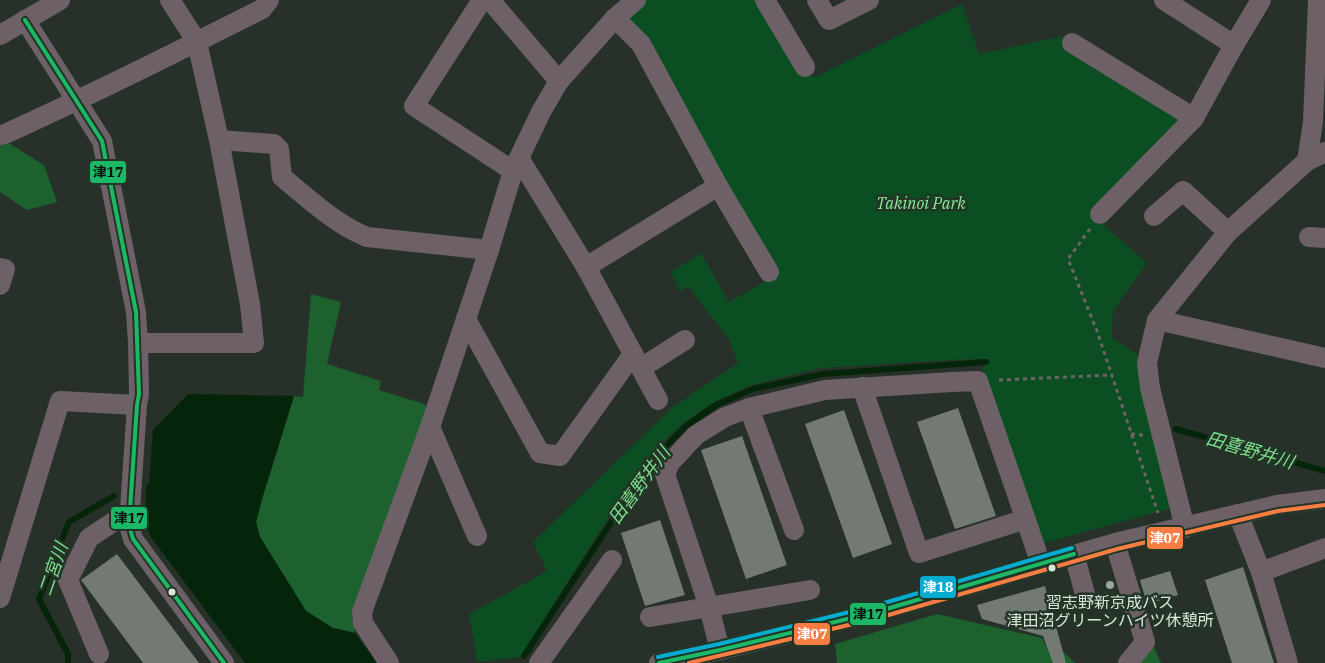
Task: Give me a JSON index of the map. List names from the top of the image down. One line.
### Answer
{"water":["田喜野井川","二宮川"],"parks":["Takinoi Park"],"places":["習志野新京成バス 津田沼グリーンハイツ休憩所"],"lines":["transit line 津17","transit line 津07","transit line 津18"]}
